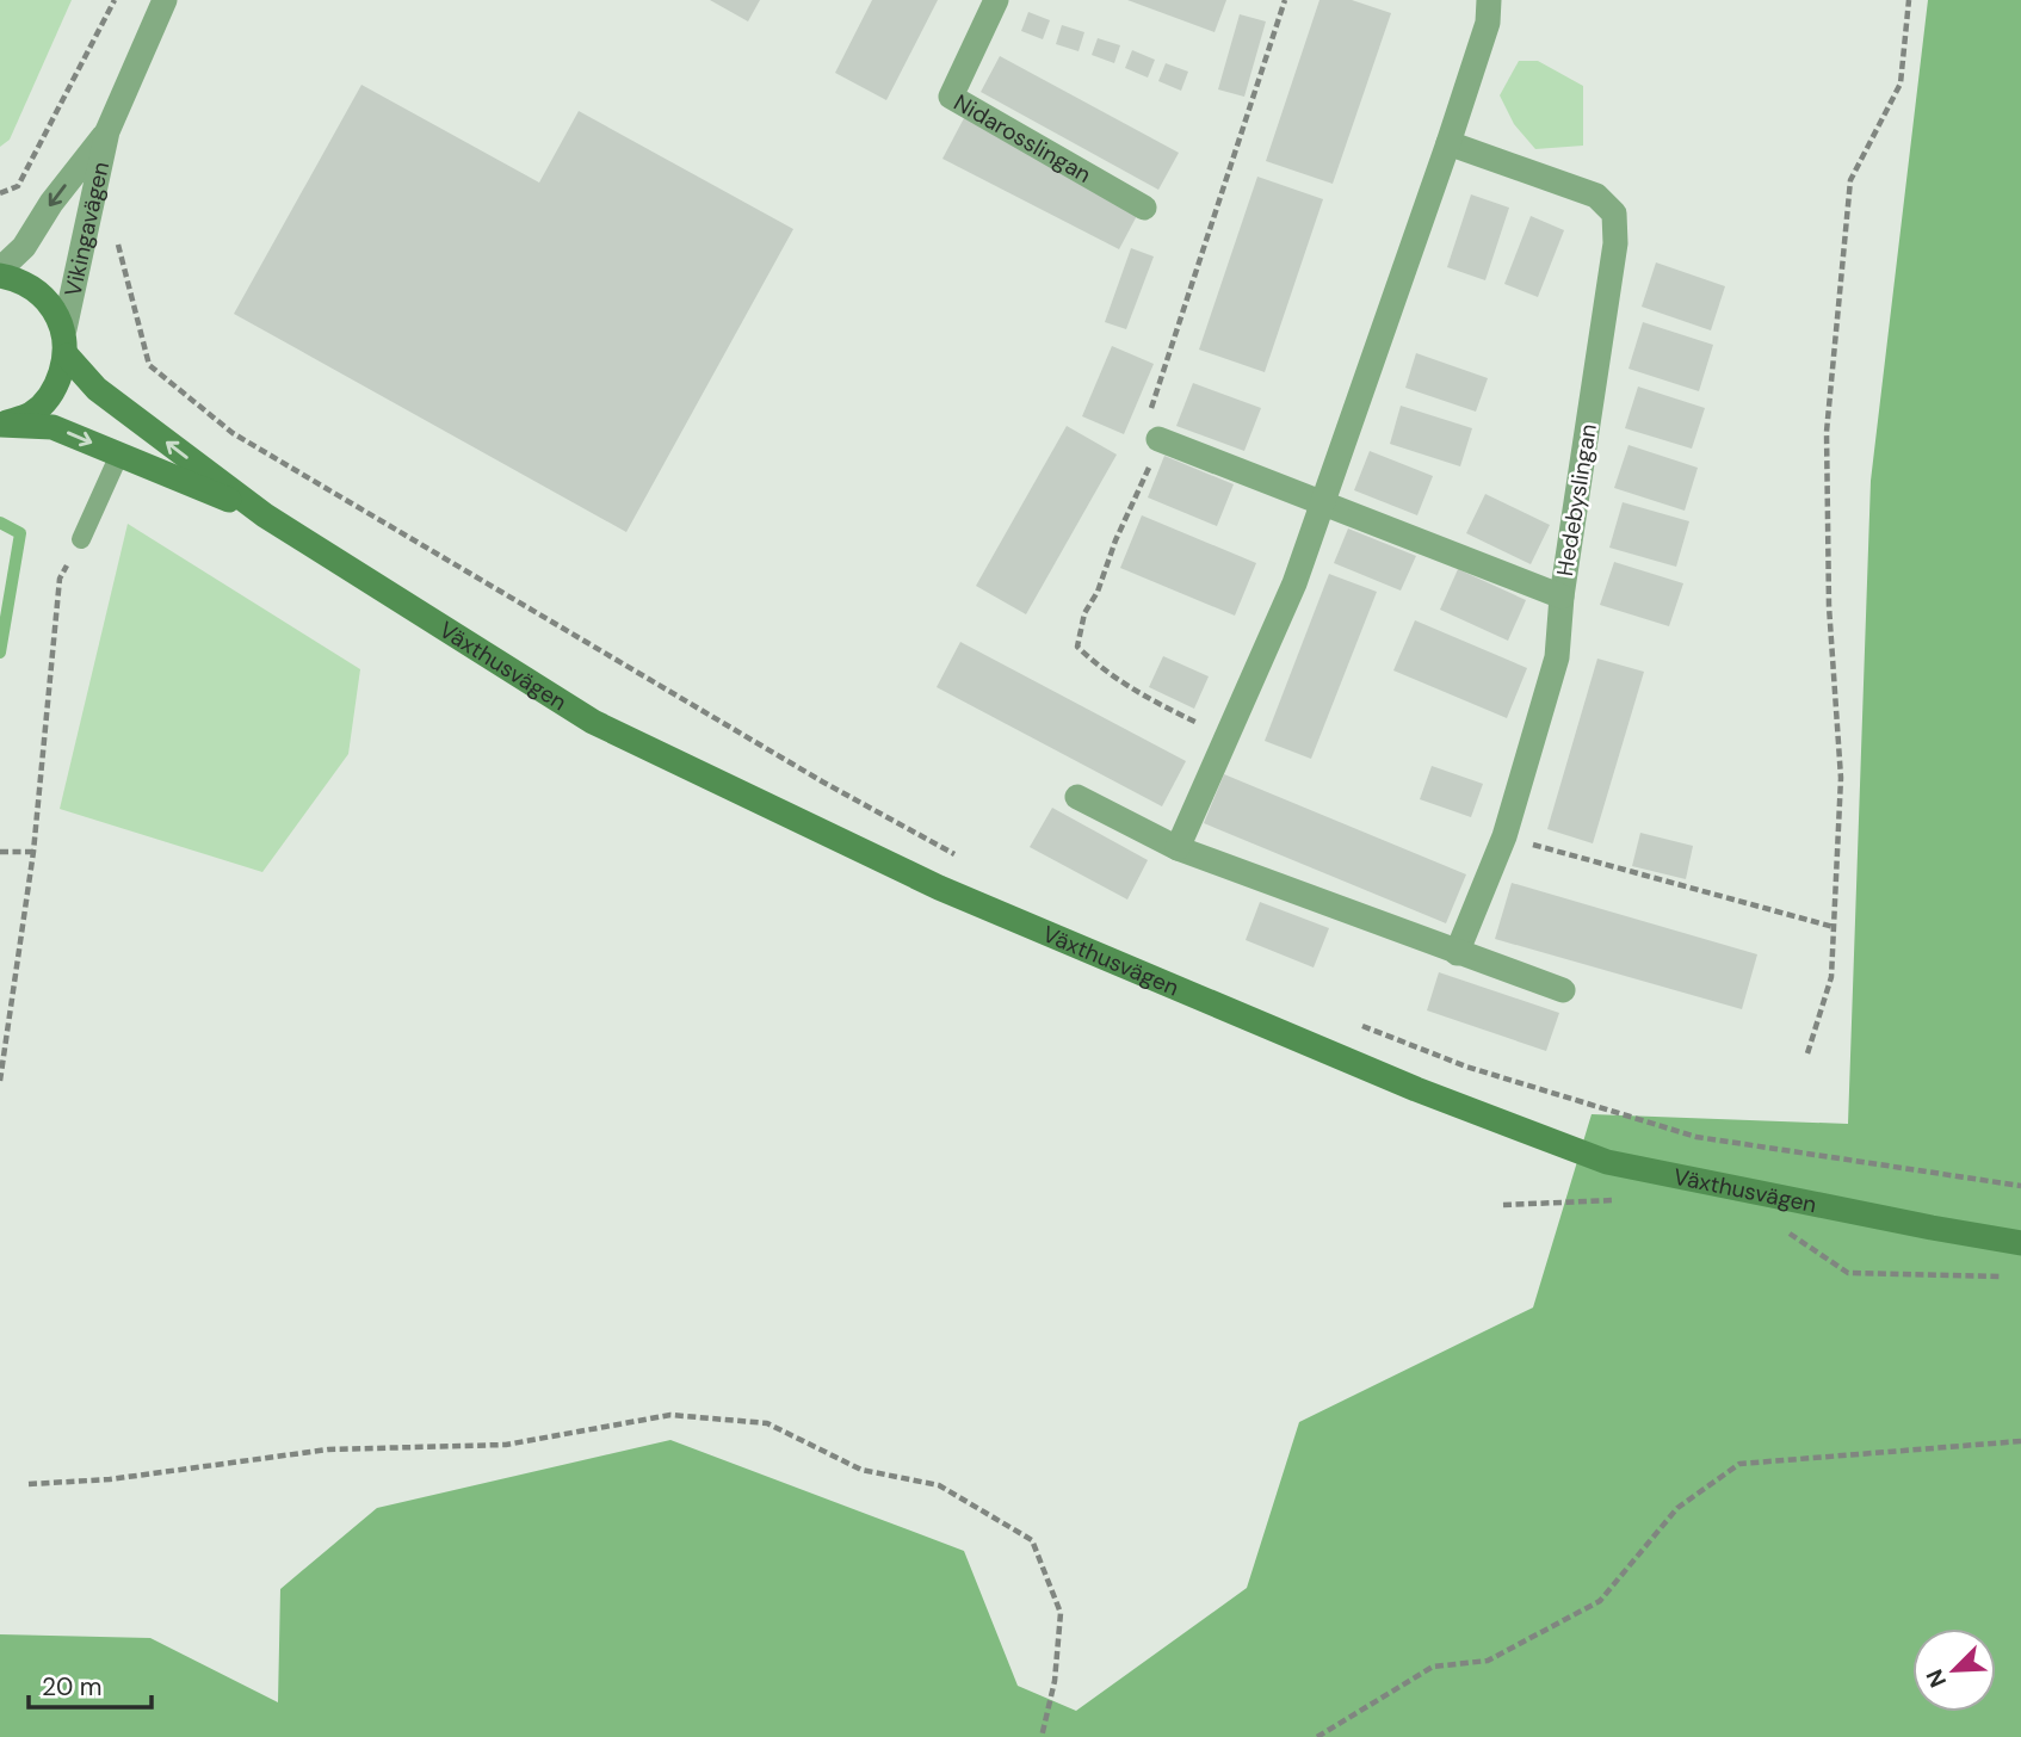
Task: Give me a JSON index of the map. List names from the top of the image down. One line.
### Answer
{"streets":{"street":["Nidarosslingan","Vikingavägen","Hedebyslingan","Växthusvägen"]},"scale_bar":"20 m","north":"bottom left"}
